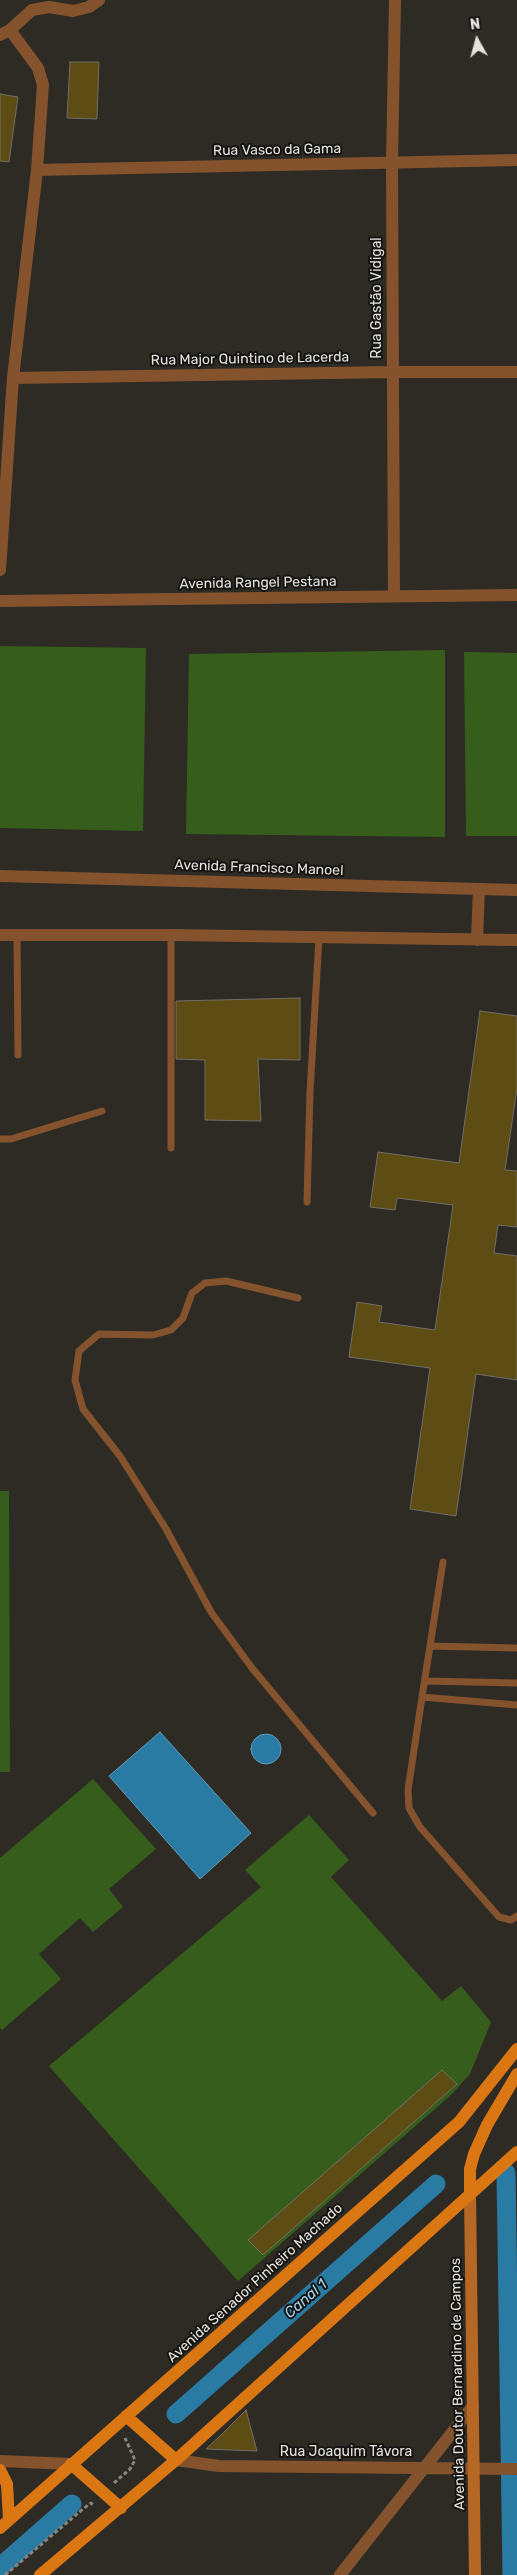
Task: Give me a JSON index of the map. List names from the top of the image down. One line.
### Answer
{"streets":{"main road":["Avenida Senador Pinheiro Machado","Avenida Doutor Bernardino de Campos"],"street":["Rua Vasco da Gama","Rua Gastão Vidigal","Rua Major Quintino de Lacerda","Avenida Rangel Pestana","Avenida Francisco Manoel","Rua Joaquim Távora"]},"crossings":[["Rua Vasco da Gama","Rua Gastão Vidigal"],["Rua Gastão Vidigal","Rua Major Quintino de Lacerda"],["Rua Gastão Vidigal","Avenida Rangel Pestana"],["Avenida Doutor Bernardino de Campos","Rua Joaquim Távora"]],"water":["Canal 1"],"north":"top"}
